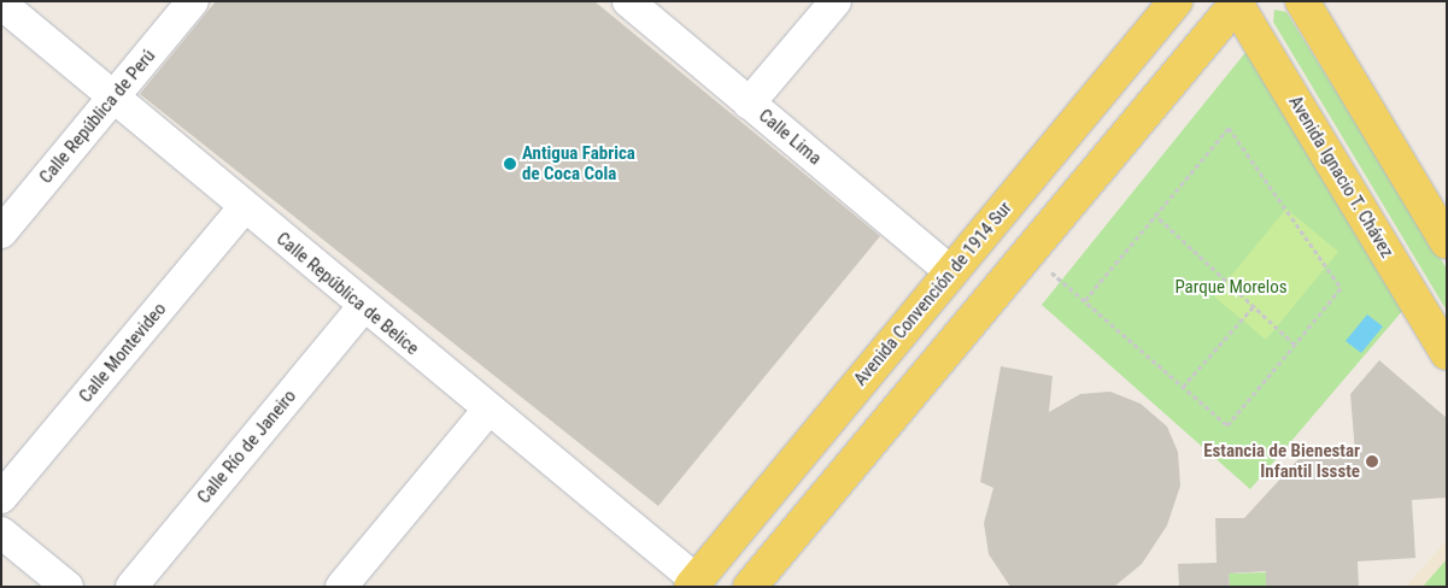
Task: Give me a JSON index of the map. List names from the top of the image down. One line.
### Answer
{"streets":{"main road":["Avenida Ignacio T. Chávez","Avenida Convención de 1914 Sur"],"street":["Calle República de Perú","Calle Lima","Calle República de Belice","Calle Montevideo","Calle Río de Janeiro"]},"crossings":[["Calle República de Perú","Calle República de Belice"],["Calle Lima","Avenida Convención de 1914 Sur"],["Calle República de Belice","Avenida Convención de 1914 Sur"],["Calle República de Belice","Calle Montevideo"],["Calle República de Belice","Calle Río de Janeiro"]],"parks":["Parque Morelos"],"places":["Antigua Fabrica de Coca Cola","Estancia de Bienestar Infantil Issste"]}
